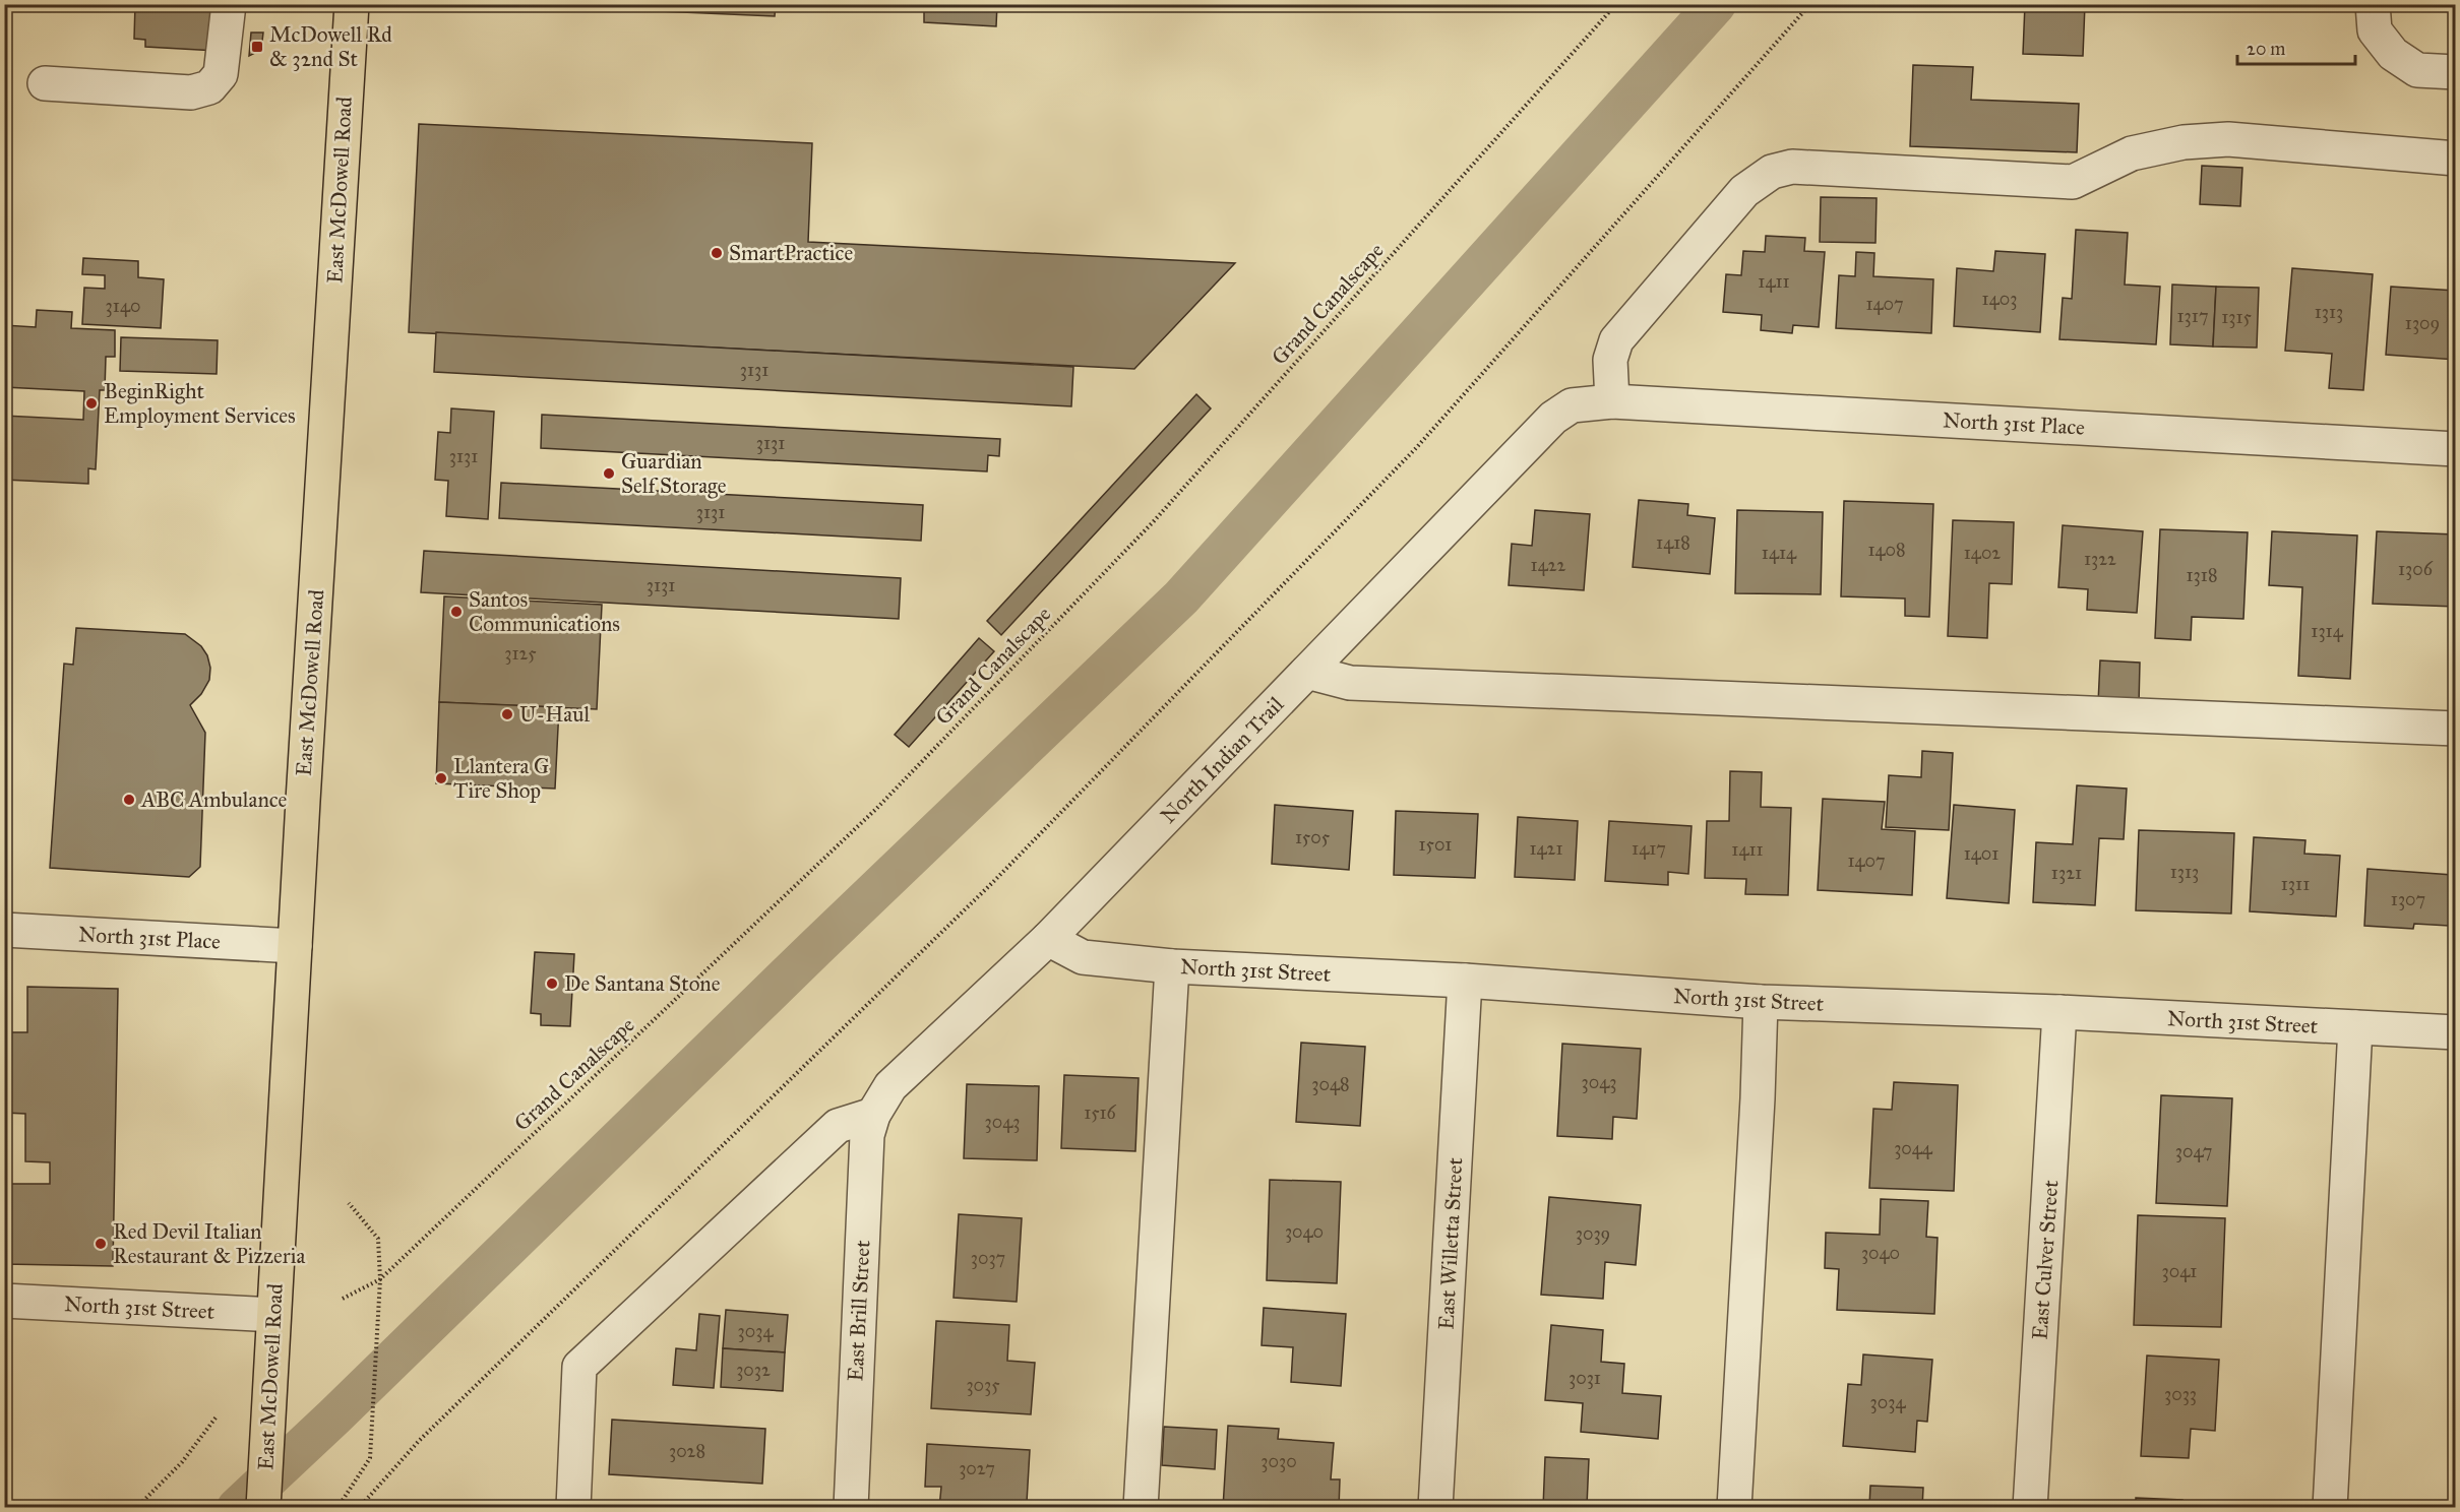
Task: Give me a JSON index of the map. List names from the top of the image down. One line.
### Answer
{"streets":{"main road":["East McDowell Road"],"street":["North 31st Place","North Indian Trail","North 31st Street","East Willetta Street","East Culver Street","East Brill Street"],"path":["Grand Canalscape"]},"crossings":[["East McDowell Road","North 31st Place"],["East McDowell Road","North 31st Street"],["North 31st Place","North Indian Trail"],["North Indian Trail","North 31st Street"],["North Indian Trail","East Brill Street"],["North 31st Street","East Willetta Street"],["North 31st Street","East Culver Street"]],"places":{"transit":["McDowell Rd & 32nd St"],"other":["SmartPractice","BeginRight Employment Services","Guardian Self Storage","Santos Communications","U-Haul","Llantera G Tire Shop","ABC Ambulance","De Santana Stone","Red Devil Italian Restaurant & Pizzeria"]},"house_numbers":["1411","1403","1407","3140","1313","1317","1315","1309","3131","3131","3131","3131","1418","1408","1414","1402","1322","1422","1306","1318","3131","1314","3125","1505","1501","1421","1417","1411","1401","1407","1313","1321","1311","1307","3043","3048","1516","3043","3044","3047","3040","3039","3040","3037","3041","3034","3032","3031","3035","3033","3034","3028","3030","3027"],"scale_bar":"20 m"}
